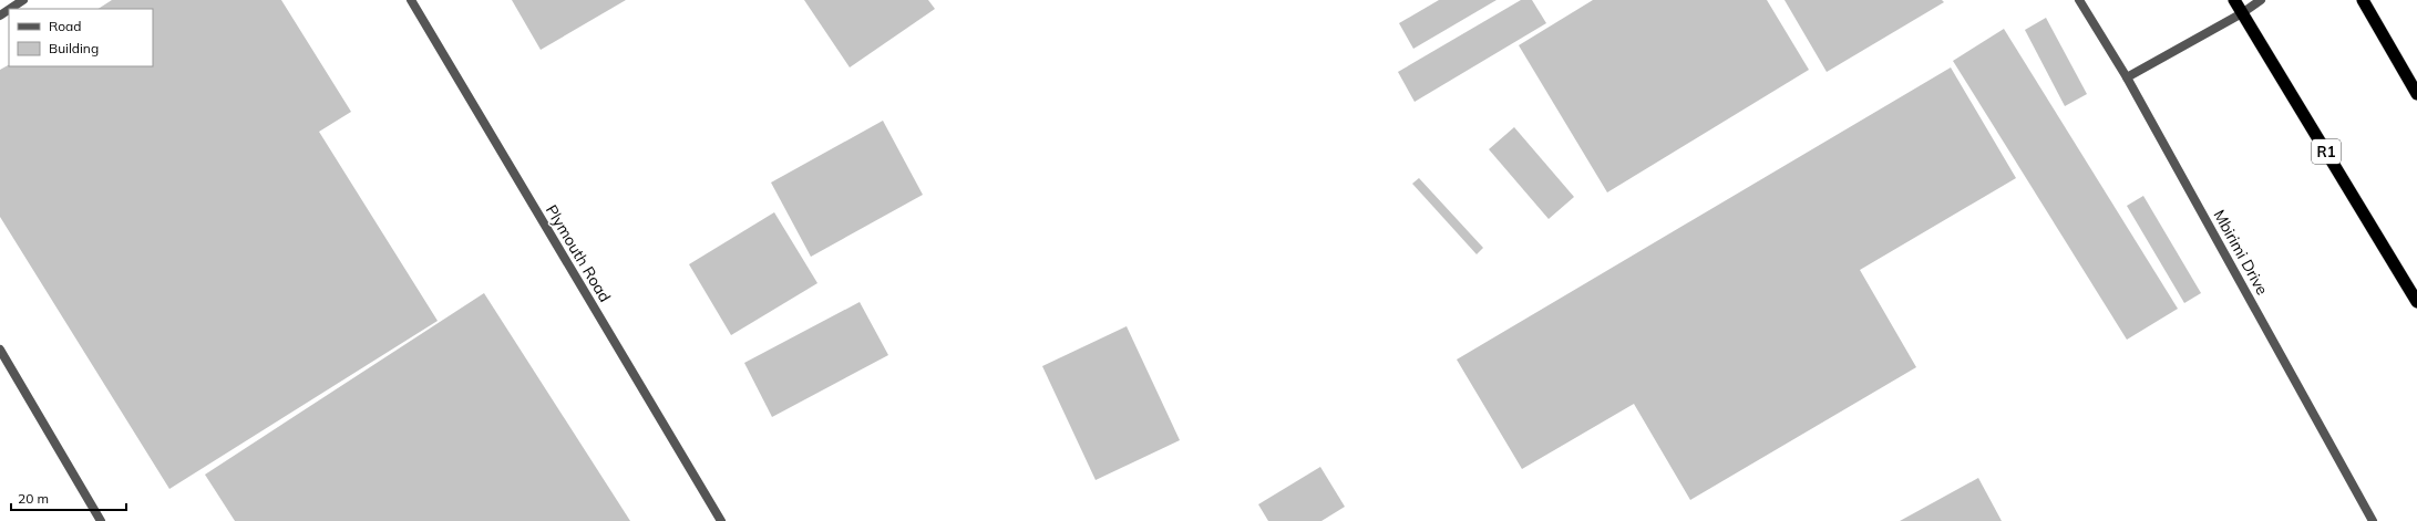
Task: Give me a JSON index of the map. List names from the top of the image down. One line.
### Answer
{"streets":{"highway":["R1"],"street":["Mbirimi Drive","Plymouth Road"]},"legend":["Road","Building"],"scale_bar":"20 m"}
